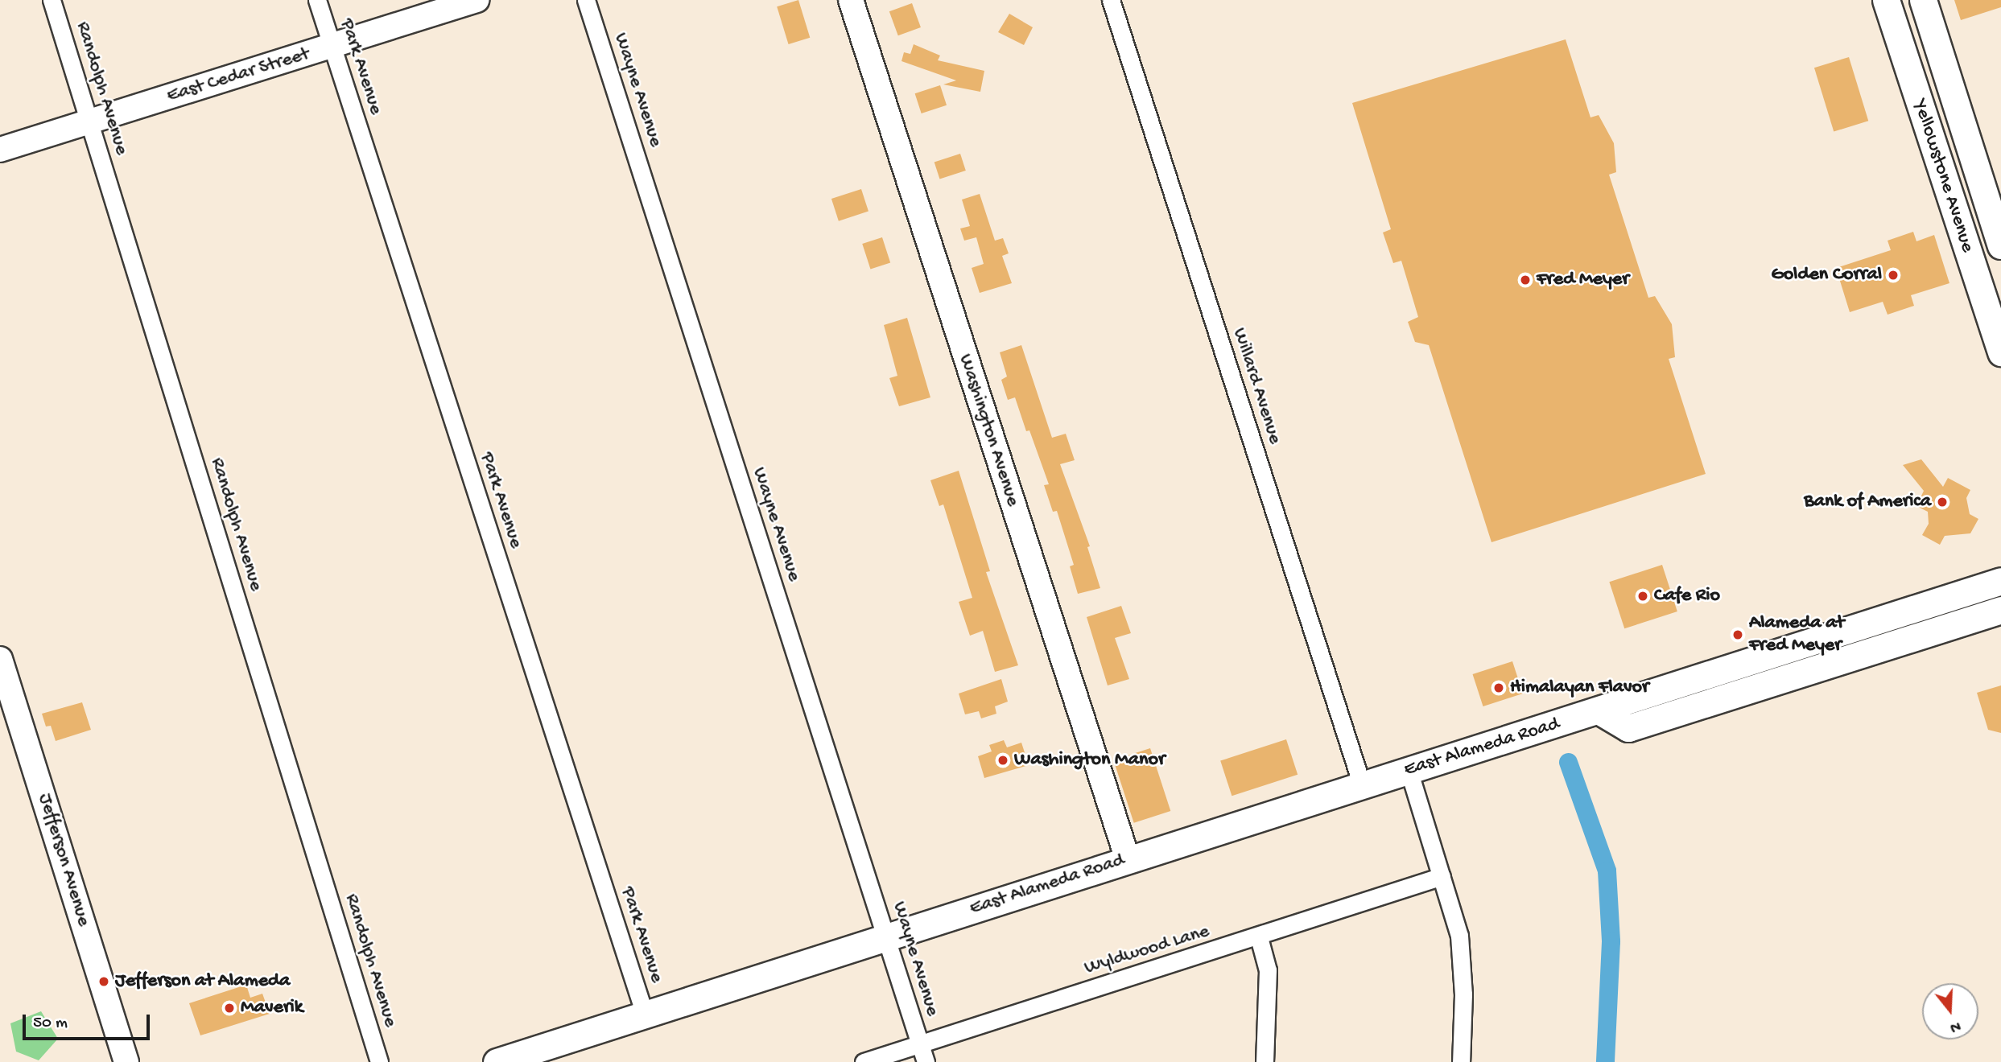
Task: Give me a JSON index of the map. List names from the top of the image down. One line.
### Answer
{"streets":{"main road":["Yellowstone Avenue","East Alameda Road"],"street":["Park Avenue","East Cedar Street","Randolph Avenue","Wayne Avenue","Willard Avenue","Washington Avenue","Jefferson Avenue","Wyldwood Lane"]},"crossings":[["Park Avenue","East Cedar Street"],["Park Avenue","East Alameda Road"],["East Cedar Street","Randolph Avenue"],["Wayne Avenue","East Alameda Road"],["Wayne Avenue","Wyldwood Lane"],["Willard Avenue","East Alameda Road"],["Washington Avenue","East Alameda Road"]],"places":["Golden Corral","Fred Meyer","Bank of America","Cafe Rio","Alameda at Fred Meyer","Himalayan Flavor","Washington Manor","Jefferson at Alameda","Maverik"],"scale_bar":"50 m","north":"bottom"}
